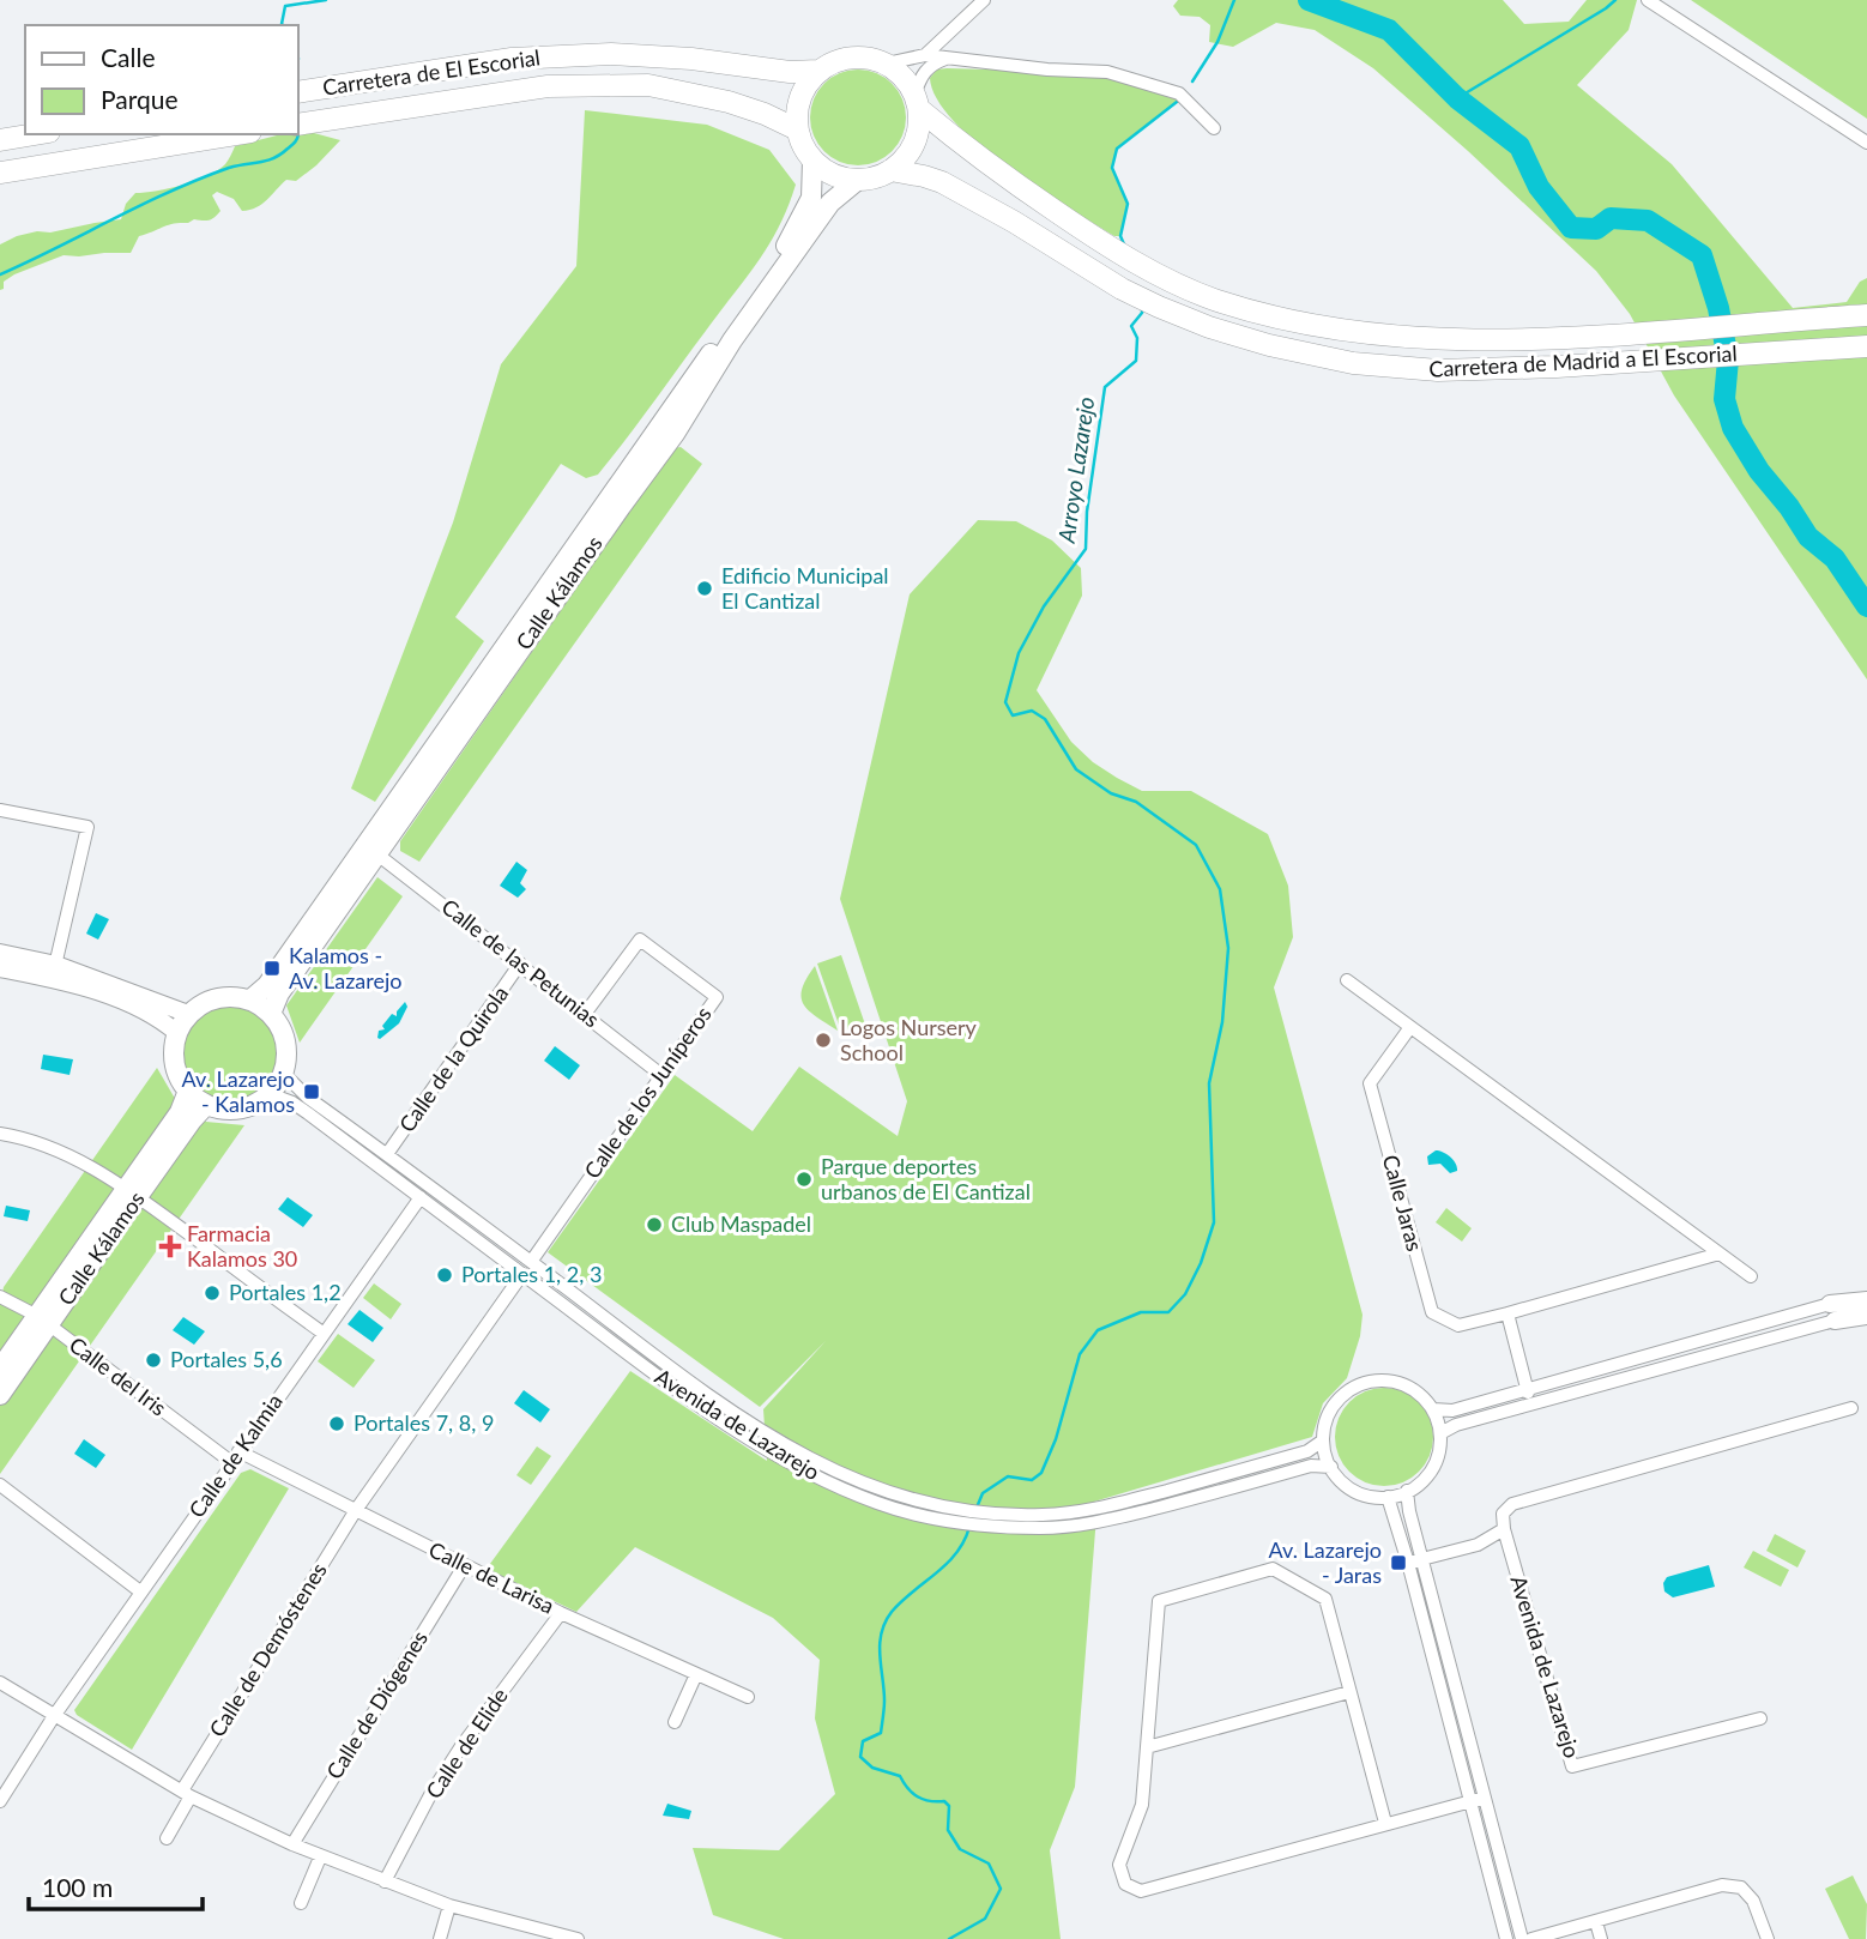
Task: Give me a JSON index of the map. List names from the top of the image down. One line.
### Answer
{"streets":{"highway":["Carretera de El Escorial","Carretera de Madrid a El Escorial"],"main road":["Calle Kálamos"],"street":["Calle de las Petunias","Calle de la Quirola","Calle de los Juníperos","Calle Jaras","Calle del Iris","Avenida de Lazarejo","Calle de Kalmia","Calle de Larisa","Calle de Demóstenes","Calle de Diógenes","Calle de Elide"]},"crossings":[["Carretera de El Escorial","Carretera de Madrid a El Escorial"],["Carretera de El Escorial","Calle Kálamos"],["Carretera de Madrid a El Escorial","Calle Kálamos"],["Calle Kálamos","Calle de las Petunias"],["Calle Kálamos","Calle del Iris"],["Calle Kálamos","Avenida de Lazarejo"],["Calle de las Petunias","Calle de la Quirola"],["Calle de las Petunias","Calle de los Juníperos"],["Calle de la Quirola","Avenida de Lazarejo"],["Calle de los Juníperos","Avenida de Lazarejo"],["Calle del Iris","Calle de Kalmia"],["Calle del Iris","Calle de Larisa"],["Avenida de Lazarejo","Calle de Kalmia"],["Avenida de Lazarejo","Calle de Demóstenes"],["Calle de Kalmia","Calle de Larisa"],["Calle de Larisa","Calle de Demóstenes"],["Calle de Larisa","Calle de Diógenes"],["Calle de Larisa","Calle de Elide"]],"water":["Arroyo Lazarejo"],"places":{"other":["Edificio Municipal El Cantizal","Logos Nursery School","Parque deportes urbanos de El Cantizal","Club Maspadel","Portales 1, 2, 3","Portales 1,2","Portales 5,6","Portales 7, 8, 9"],"transit":["Kalamos - Av. Lazarejo","Av. Lazarejo - Kalamos","Av. Lazarejo - Jaras"],"health":["Farmacia Kalamos 30"]},"legend":["Calle","Parque"],"scale_bar":"100 m"}
